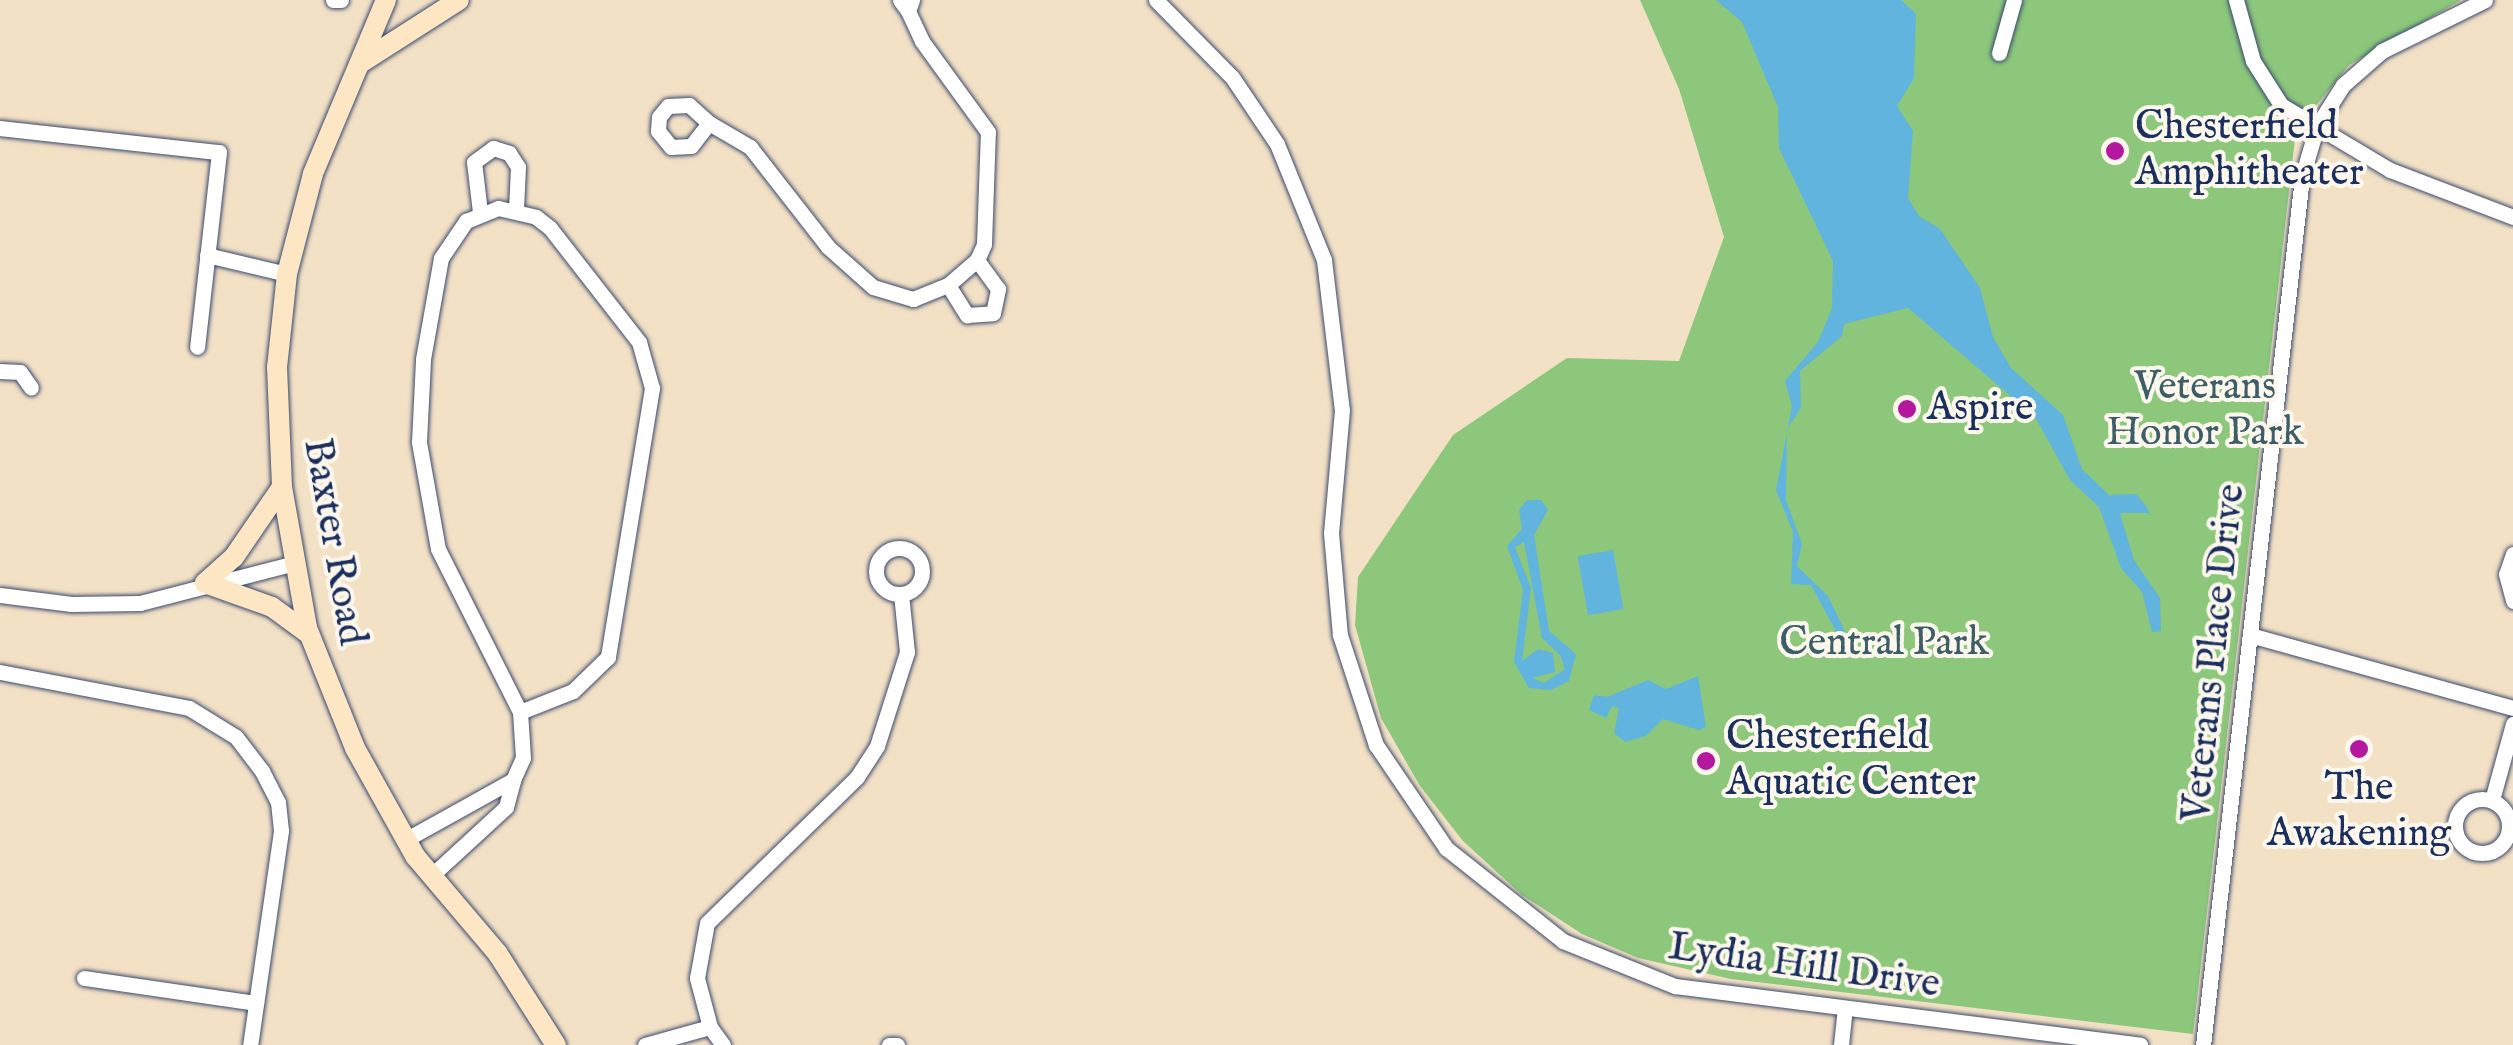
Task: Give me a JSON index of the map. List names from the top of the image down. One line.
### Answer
{"streets":{"main road":["Baxter Road"],"street":["Veterans Place Drive","Lydia Hill Drive"]},"parks":["Veterans Honor Park","Central Park"],"places":["Chesterfield Amphitheater","Aspire","The Awakening","Chesterfield Aquatic Center"]}
